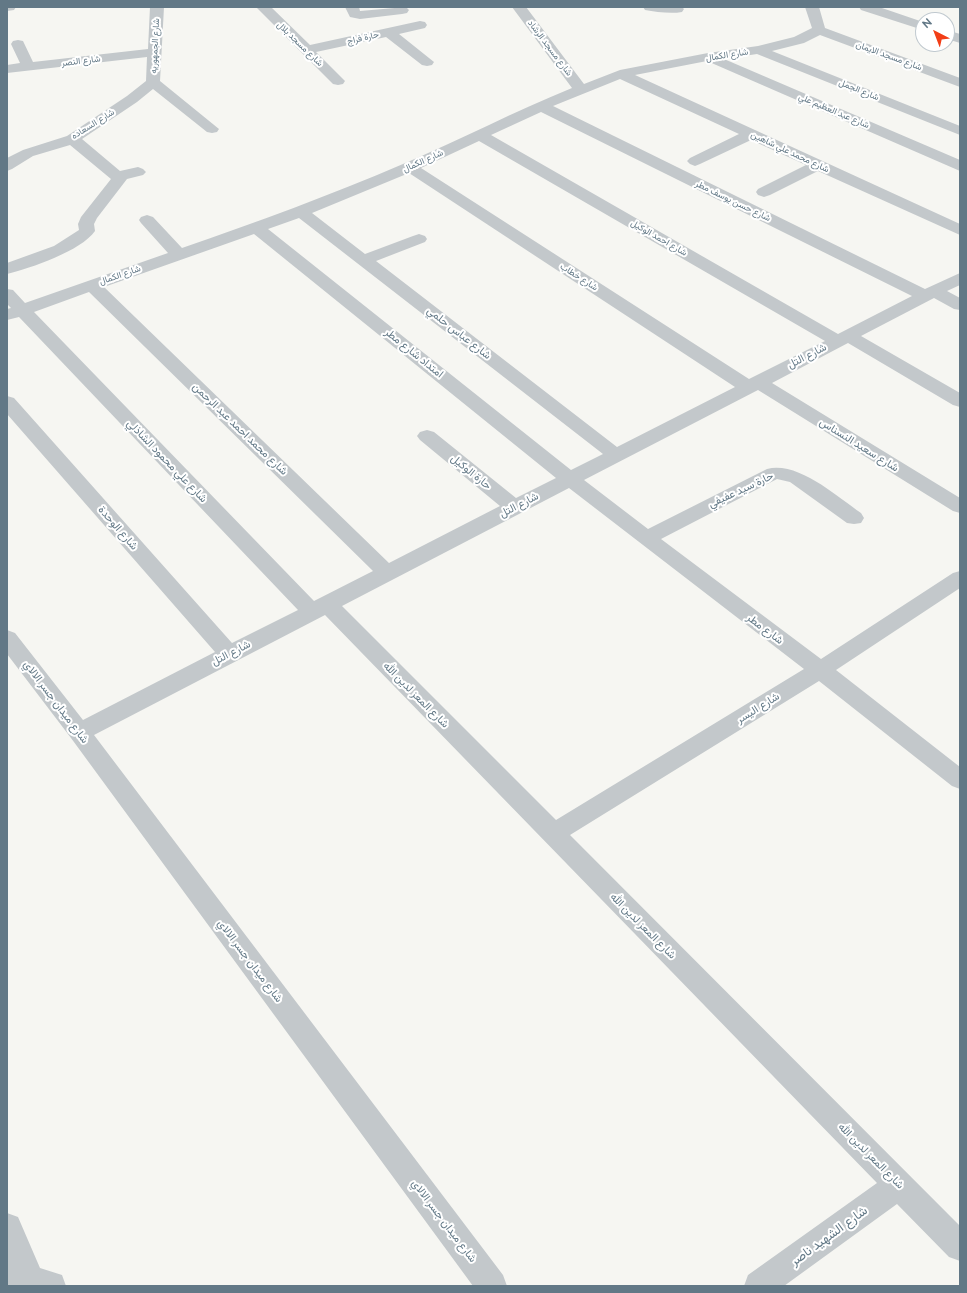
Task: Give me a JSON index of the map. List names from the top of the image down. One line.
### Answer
{"streets":{"street":["حارة فراج","شارع مسجد بلال","شارع الجمهوريه","شارع مسجد الرشاد","شارع الكمال","شارع مسجد الايمان","شارع النصر","شارع الجمل","شارع عبد العظيم علي","شارع السعاده","شارع محمد علي شاهين","شارع حسن يوسف مطر","شارع احمد الوكيل","شارع خطاب","شارع عباس حلمي","امتداد شارع مطر","شارع التل","شارع محمد احمد عبد الرحمن","شارع سعيد النسناس","شارع علي محمود الشاذلي","حارة الوكيل","حارة سيد عفيفي","شارع الوحدة","شارع مطر","شارع المعز لدين الله","شارع ميدان جسر الالاي","شارع اليسر","شارع الشهيد ناصر"]},"crossings":[["حارة فراج","شارع مسجد بلال"],["شارع الجمهوريه","شارع النصر"],["شارع الجمهوريه","شارع السعاده"],["شارع مسجد الرشاد","شارع الكمال"],["شارع الكمال","شارع مسجد الايمان"],["شارع الكمال","شارع الجمل"],["شارع الكمال","شارع عبد العظيم علي"],["شارع الكمال","شارع محمد علي شاهين"],["شارع الكمال","شارع حسن يوسف مطر"],["شارع الكمال","شارع احمد الوكيل"],["شارع الكمال","شارع خطاب"],["شارع الكمال","شارع عباس حلمي"],["شارع الكمال","امتداد شارع مطر"],["شارع الكمال","شارع محمد احمد عبد الرحمن"],["شارع الكمال","شارع علي محمود الشاذلي"],["شارع حسن يوسف مطر","شارع التل"],["شارع احمد الوكيل","شارع التل"],["شارع خطاب","شارع التل"],["شارع خطاب","شارع سعيد النسناس"],["شارع عباس حلمي","شارع التل"],["امتداد شارع مطر","شارع التل"],["امتداد شارع مطر","شارع مطر"],["شارع التل","شارع محمد احمد عبد الرحمن"],["شارع التل","شارع سعيد النسناس"],["شارع التل","شارع علي محمود الشاذلي"],["شارع التل","حارة الوكيل"],["شارع التل","شارع الوحدة"],["شارع التل","شارع مطر"],["شارع التل","شارع المعز لدين الله"],["شارع التل","شارع ميدان جسر الالاي"],["شارع علي محمود الشاذلي","شارع المعز لدين الله"],["حارة سيد عفيفي","شارع مطر"],["شارع مطر","شارع اليسر"],["شارع المعز لدين الله","شارع اليسر"],["شارع المعز لدين الله","شارع الشهيد ناصر"]],"north":"top left"}
